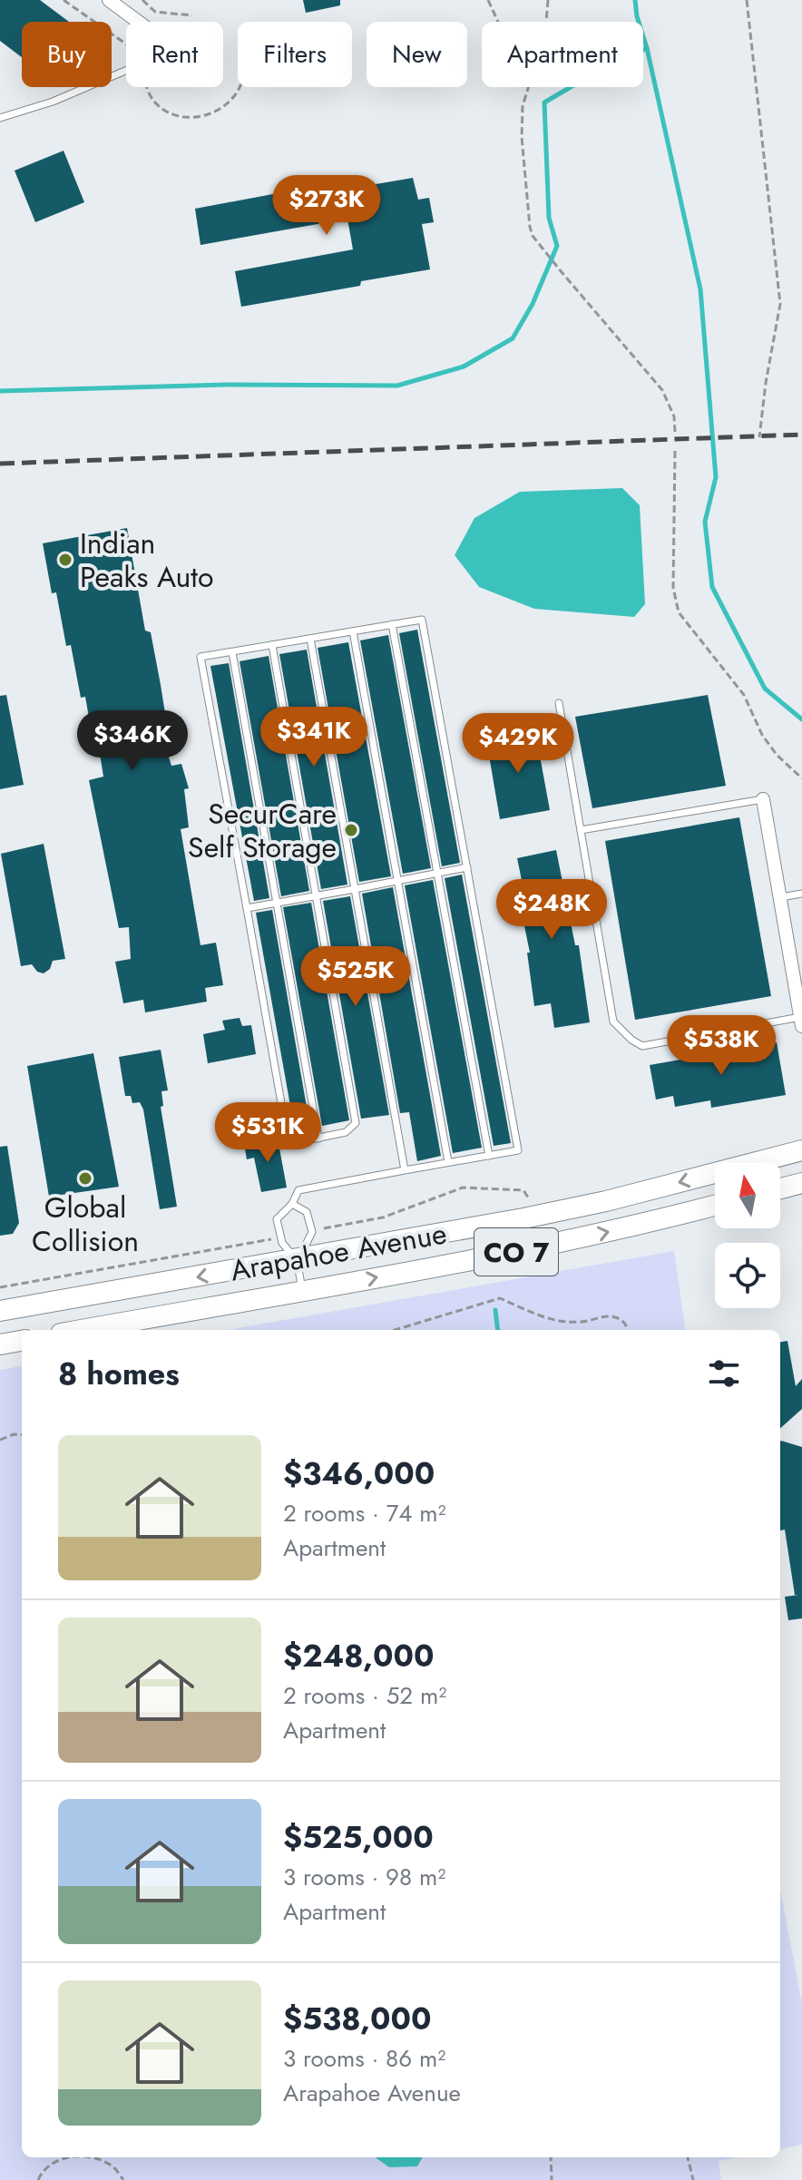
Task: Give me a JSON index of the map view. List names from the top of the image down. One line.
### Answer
{"streets":{"main road":["Arapahoe Avenue","CO 7"]},"places":["Indian Peaks Auto","SecurCare Self Storage","Global Collision"],"north":"top","page":{"chip":["Buy","Rent","Filters","New","Apartment"],"price":["$273K","$341K","$346K","$429K","$248K","$525K","$538K","$531K"],"heading":"8 homes","list":[{"name":"$346,000","note":"2 rooms · 74 m² · Apartment"},{"name":"$248,000","note":"2 rooms · 52 m² · Apartment"},{"name":"$525,000","note":"3 rooms · 98 m² · Apartment"},{"name":"$538,000","note":"3 rooms · 86 m² · Arapahoe Avenue"}]}}
